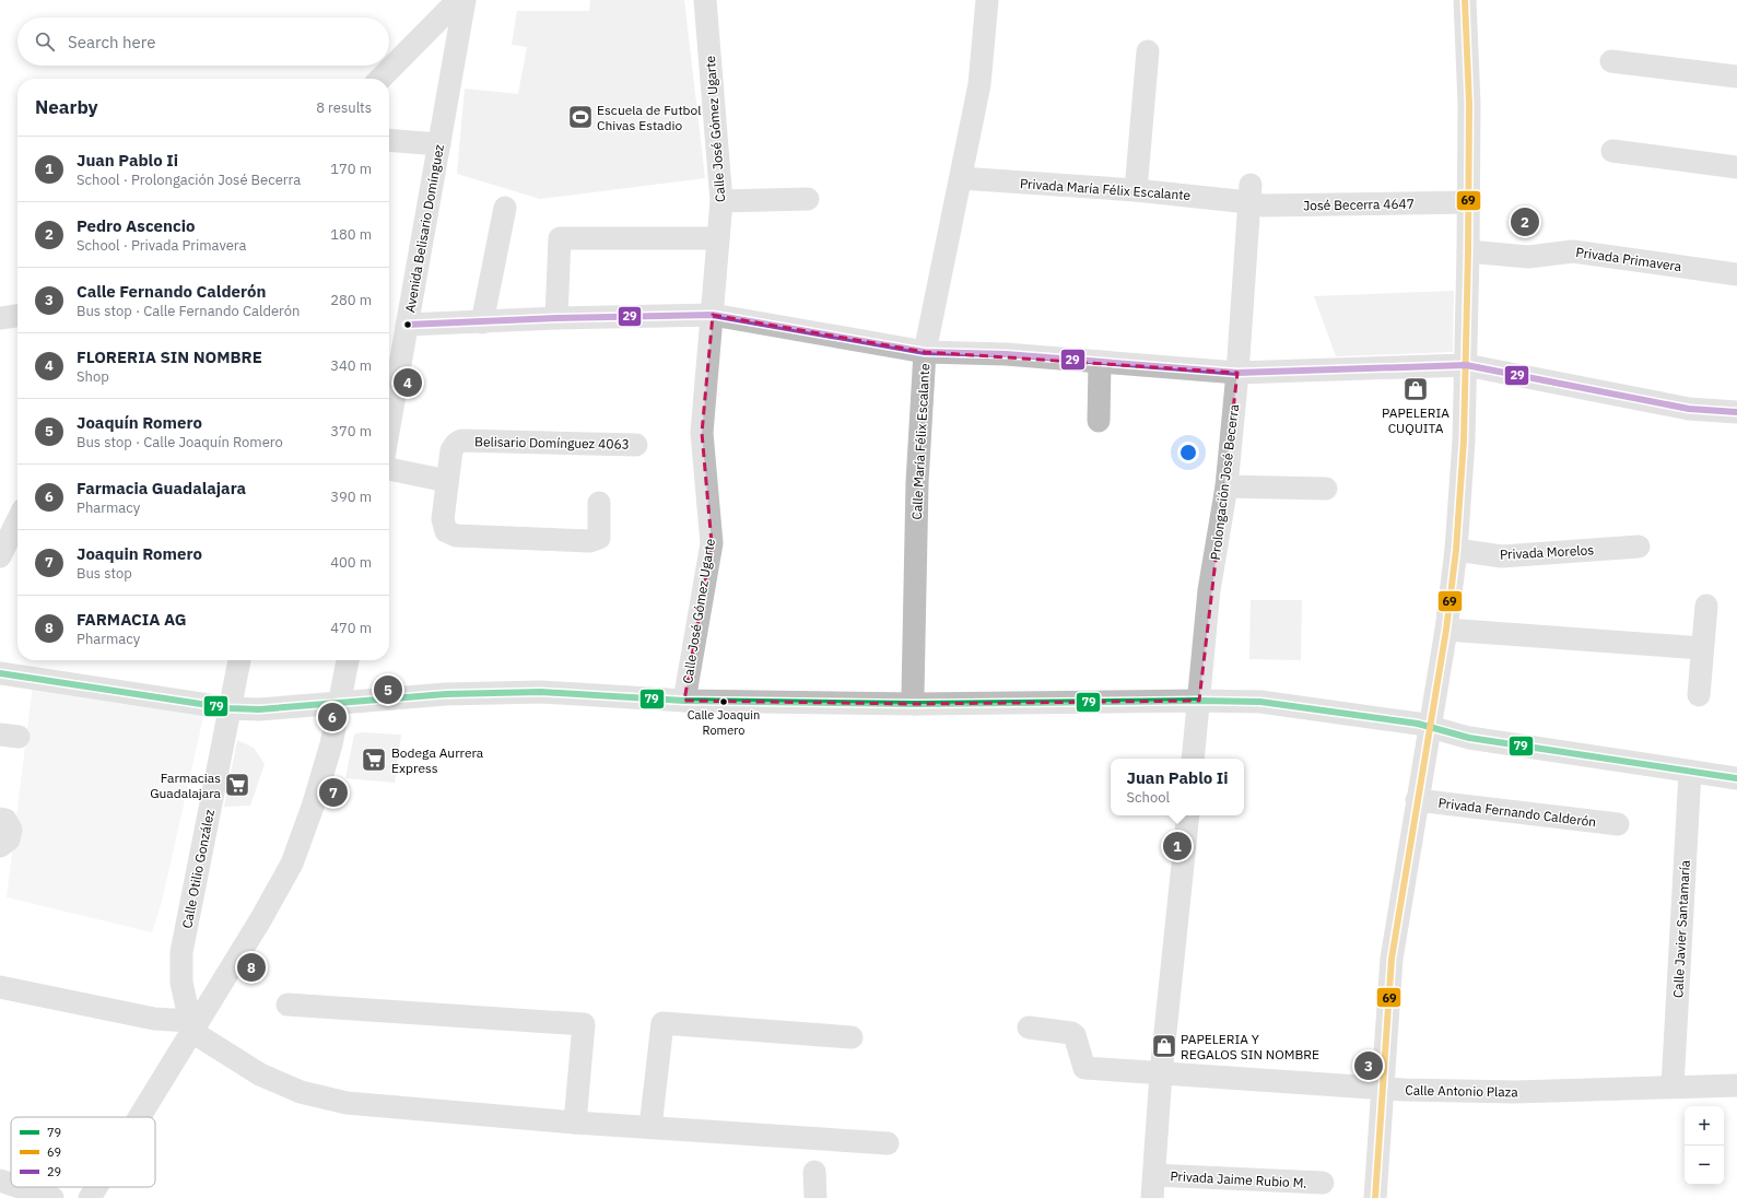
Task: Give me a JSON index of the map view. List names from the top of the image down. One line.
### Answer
{"streets":{"street":["Calle José Gómez Ugarte","Privada María Félix Escalante","José Becerra 4647","Avenida Belisario Domínguez","Privada Primavera","Calle María Félix Escalante","Belisario Domínguez 4063","Prolongación José Becerra","Privada Morelos","Privada Fernando Calderón","Calle Otilio González","Calle Javier Santamaría","Calle Antonio Plaza","Privada Jaime Rubio M."]},"crossings":[["Privada María Félix Escalante","José Becerra 4647"],["Privada María Félix Escalante","Calle María Félix Escalante"],["Privada María Félix Escalante","Prolongación José Becerra"],["José Becerra 4647","Prolongación José Becerra"],["Calle Javier Santamaría","Calle Antonio Plaza"]],"places":{"sports":["Escuela de Futbol Chivas Estadio"],"shop":["PAPELERIA CUQUITA","PAPELERIA Y REGALOS SIN NOMBRE"],"other":["Calle Joaquin Romero"],"supermarket":["Bodega Aurrera Express","Farmacias Guadalajara"]},"lines":["transit line 69","transit line 29","transit line 79"],"legend":["79","69","29"],"page":{"search":"Search here","heading":["Nearby","8 results"],"list":[{"mark":"1","name":"Juan Pablo Ii","note":"School · Prolongación José Becerra","value":"170 m"},{"mark":"2","name":"Pedro Ascencio","note":"School · Privada Primavera","value":"180 m"},{"mark":"3","name":"Calle Fernando Calderón","note":"Bus stop · Calle Fernando Calderón","value":"280 m"},{"mark":"4","name":"FLORERIA SIN NOMBRE","note":"Shop","value":"340 m"},{"mark":"5","name":"Joaquín Romero","note":"Bus stop · Calle Joaquín Romero","value":"370 m"},{"mark":"6","name":"Farmacia Guadalajara","note":"Pharmacy","value":"390 m"},{"mark":"7","name":"Joaquin Romero","note":"Bus stop","value":"400 m"},{"mark":"8","name":"FARMACIA AG","note":"Pharmacy","value":"470 m"}],"pins":["2","4","5","6","7","1","8","3"],"popup":["Juan Pablo Ii","School"],"map_buttons":["+","−"]}}
